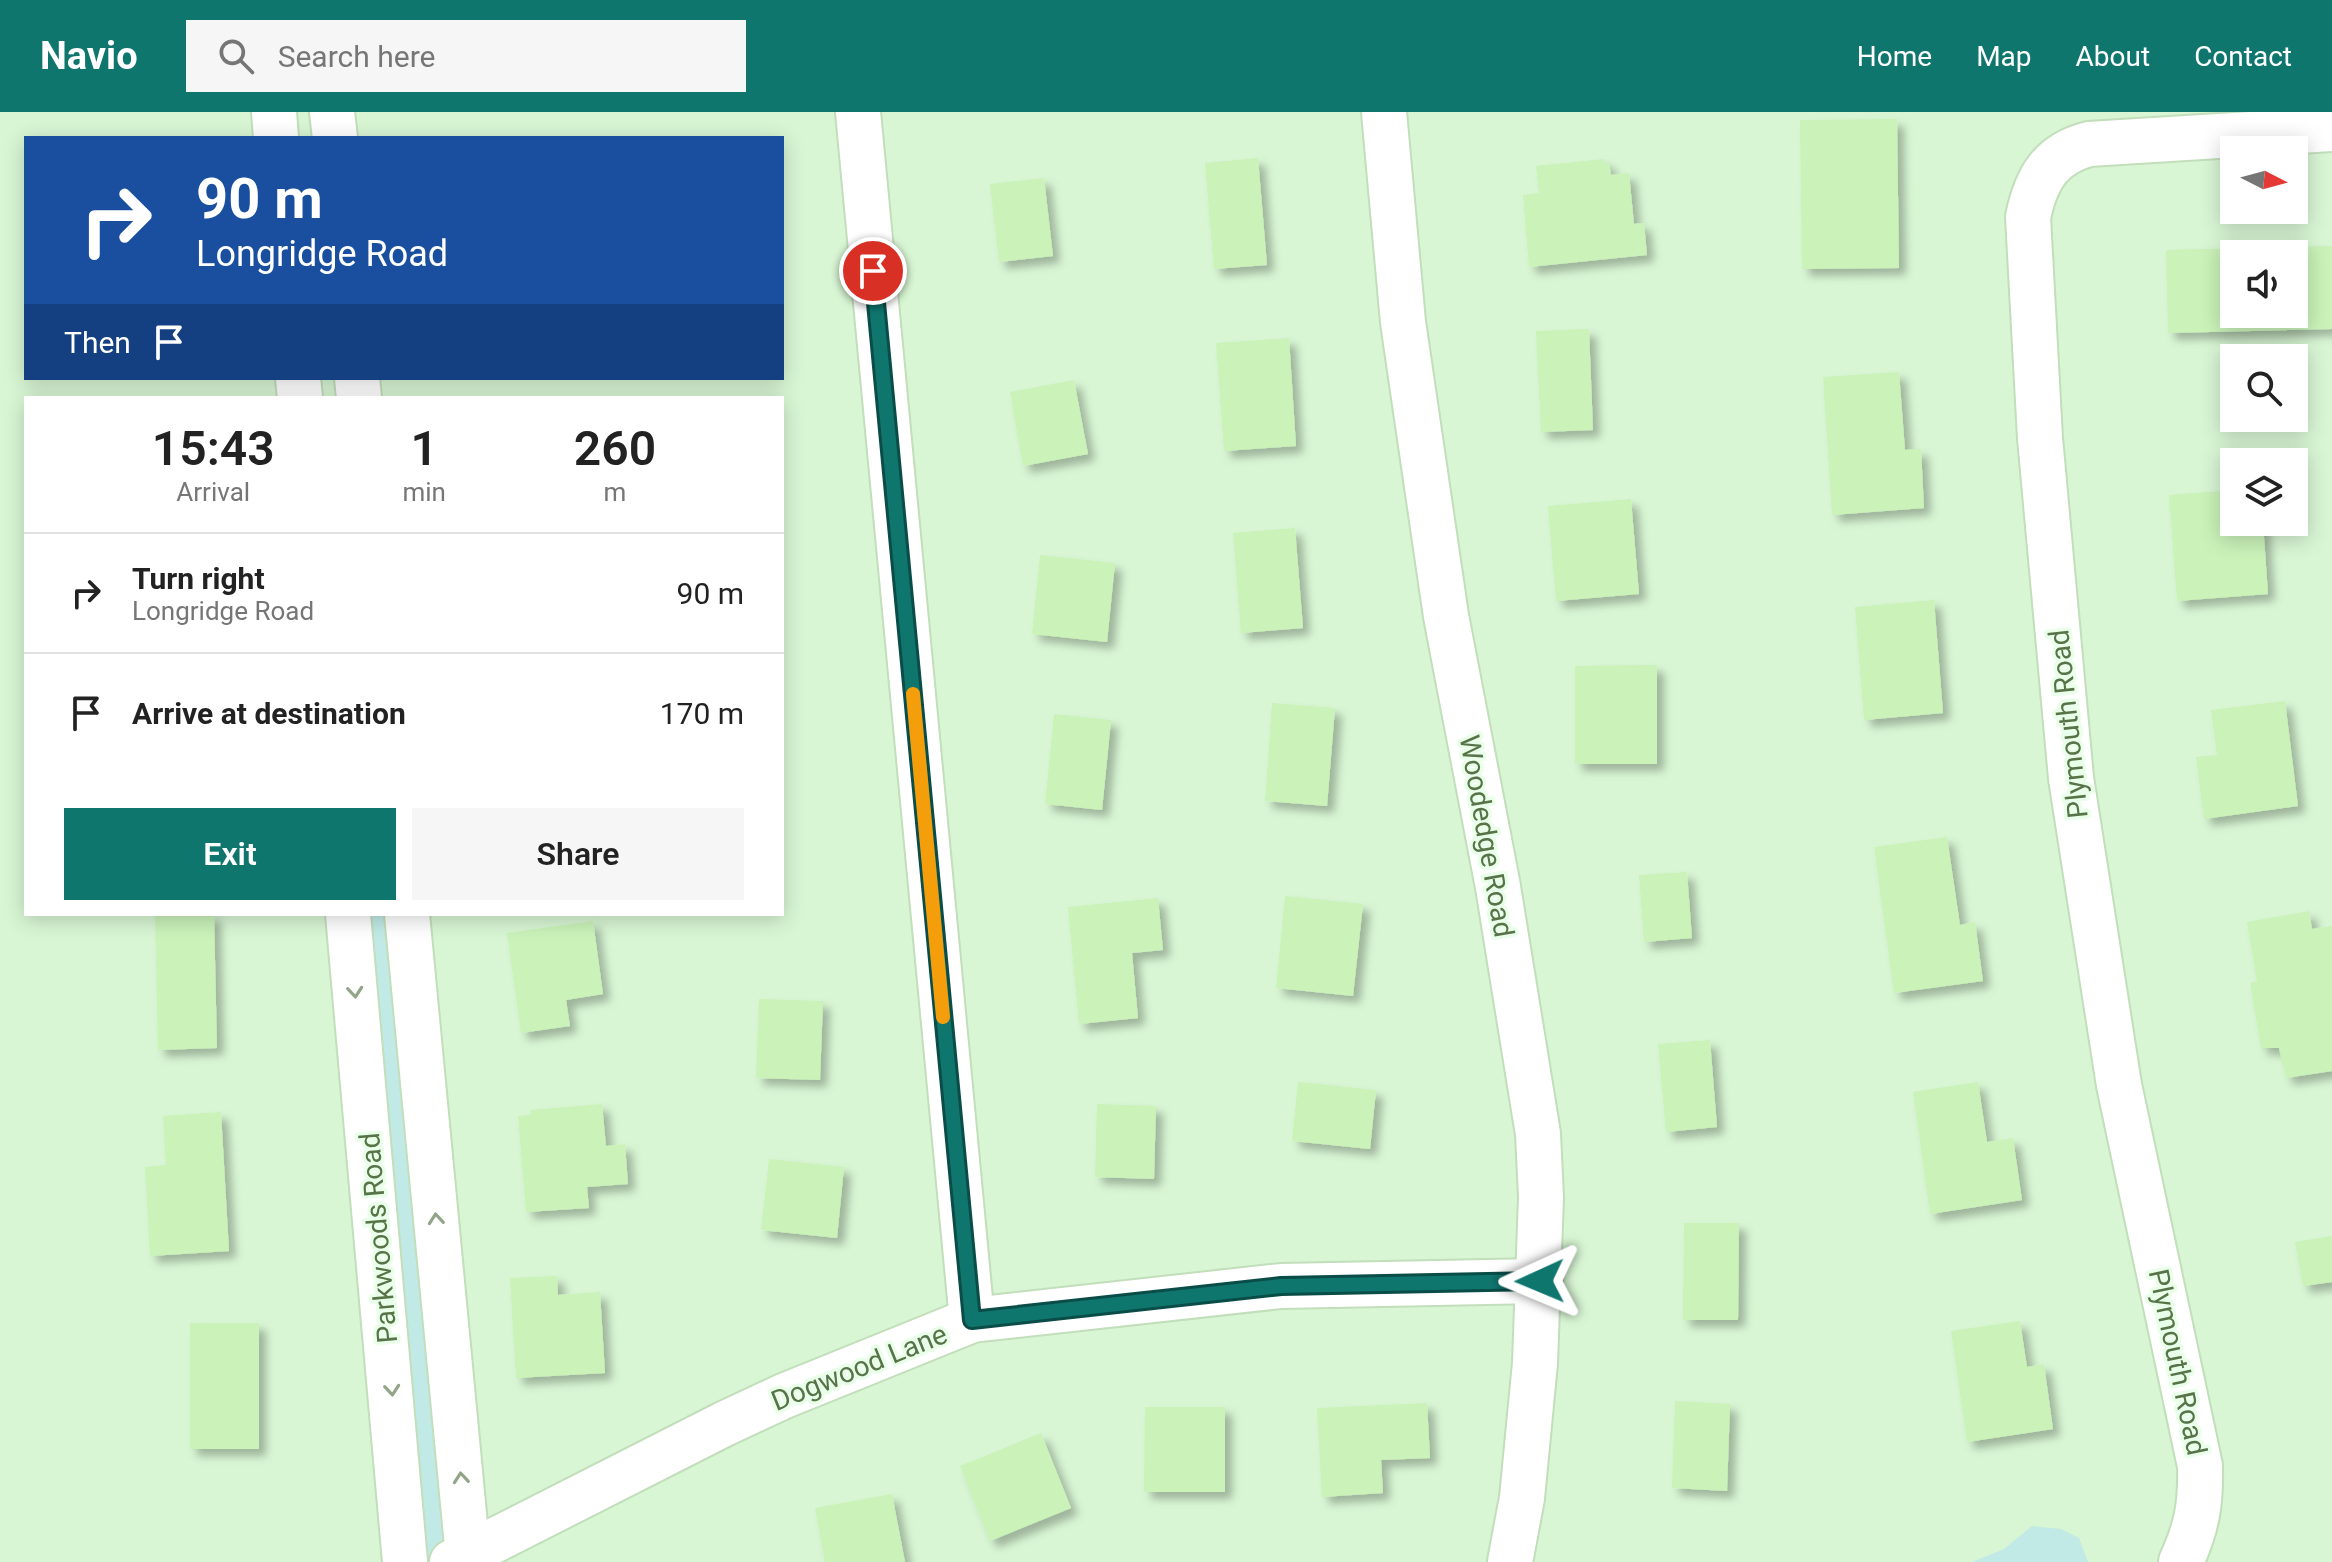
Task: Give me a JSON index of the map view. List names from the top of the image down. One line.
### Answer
{"streets":{"street":["Plymouth Road","Woodedge Road","Parkwoods Road","Dogwood Lane"]},"crossings":[["Woodedge Road","Dogwood Lane"]],"north":"right","page":{"header":"Navio","search":"Search here","nav":["Home","Map","About","Contact"],"turn":["90 m","Longridge Road"],"then":"Then","eta":["15:43","Arrival","1","min","260","m"],"list":[{"name":"Turn right","note":"Longridge Road","value":"90 m"},{"name":"Arrive at destination","value":"170 m"}],"buttons":["Exit","Share"]}}
